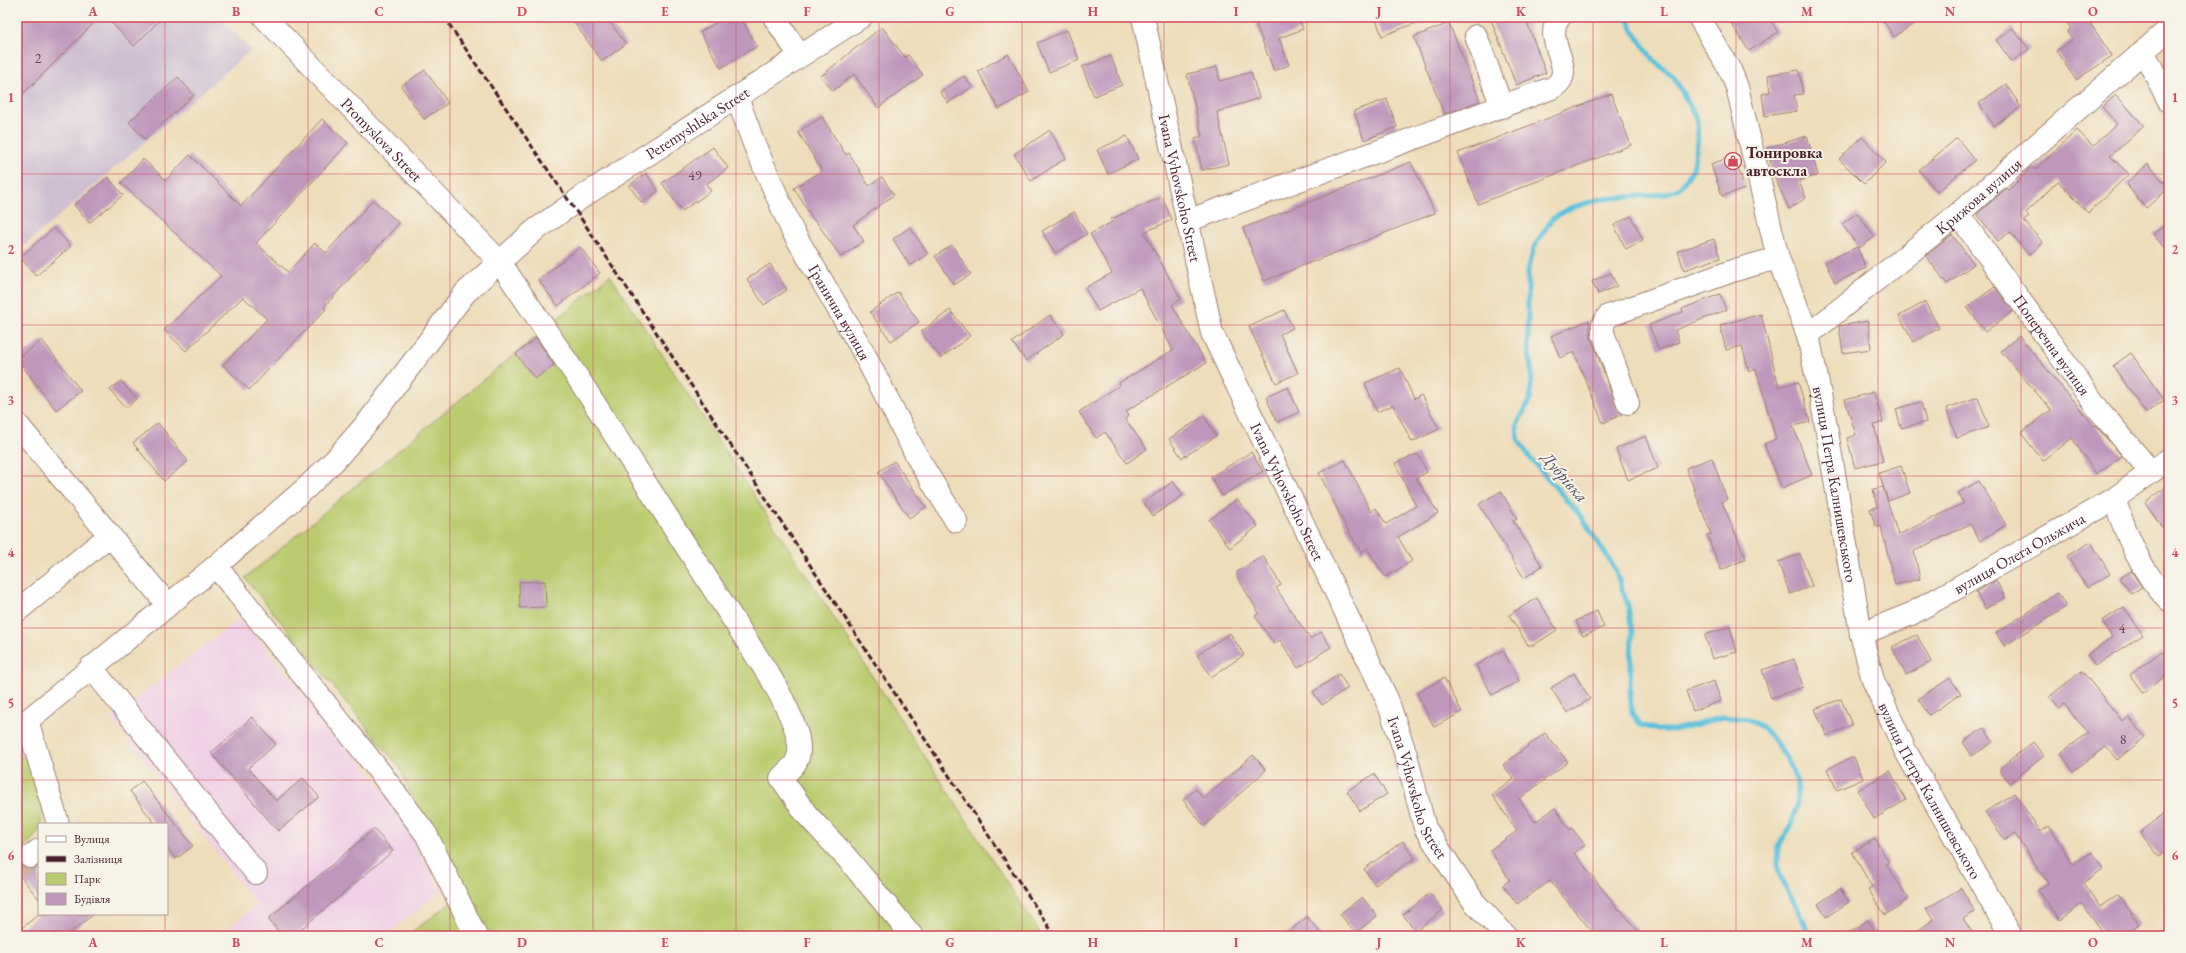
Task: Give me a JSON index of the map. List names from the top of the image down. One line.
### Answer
{"streets":{"street":["Peremyshlska Street","Promyslova Street","Ivana Vyhovskoho Street","Крижова вулиця","Гранична вулиця","Поперечна вулиця","вулиця Петра Калнишевського","вулиця Олега Ольжича"]},"crossings":[["Peremyshlska Street","Promyslova Street"],["Peremyshlska Street","Гранична вулиця"],["Крижова вулиця","Поперечна вулиця"],["Крижова вулиця","вулиця Петра Калнишевського"],["Поперечна вулиця","вулиця Олега Ольжича"],["вулиця Петра Калнишевського","вулиця Олега Ольжича"]],"water":["Дубрівка"],"places":{"shop":["Тонировка автоскла"]},"house_numbers":["2","49","4","8"],"legend":["Вулиця","Залізниця","Парк","Будівля"],"grid":{"columns":["A","B","C","D","E","F","G","H","I","J","K","L","M","N","O"],"rows":["1","2","3","4","5","6"]}}
